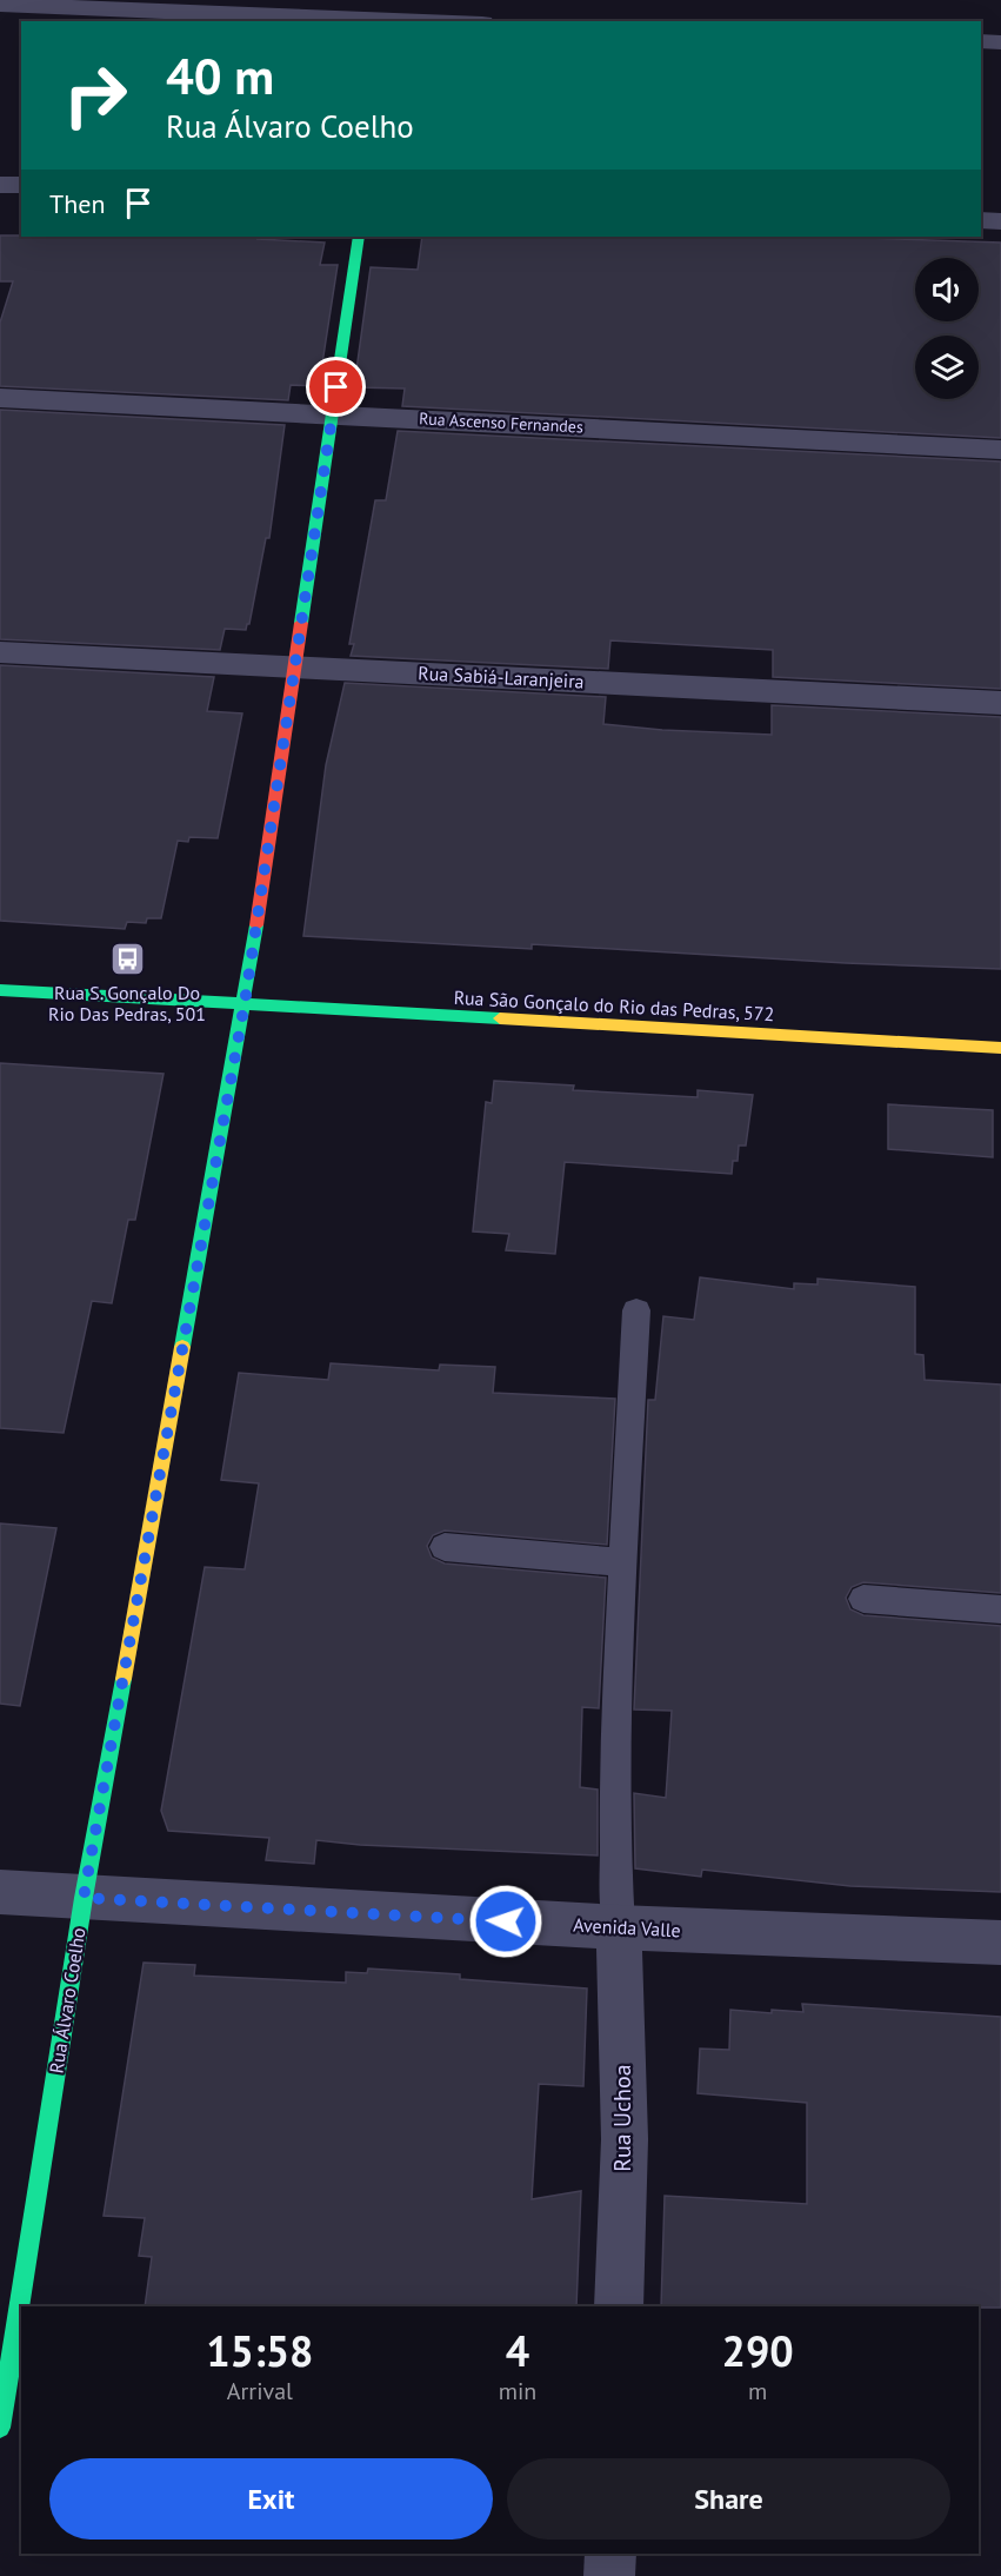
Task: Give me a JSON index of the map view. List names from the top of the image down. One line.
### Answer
{"streets":{"street":["Rua Ascenso Fernandes","Rua Sabiá-Laranjeira","Rua São Gonçalo do Rio das Pedras, 572","Avenida Valle","Rua Álvaro Coelho","Rua Uchoa"]},"crossings":[["Rua Ascenso Fernandes","Rua Álvaro Coelho"],["Rua Sabiá-Laranjeira","Rua Álvaro Coelho"],["Rua São Gonçalo do Rio das Pedras, 572","Rua Álvaro Coelho"],["Avenida Valle","Rua Álvaro Coelho"],["Avenida Valle","Rua Uchoa"]],"places":{"bus stop":["Rua S. Gonçalo Do Rio Das Pedras, 501"]},"page":{"turn":["40 m","Rua Álvaro Coelho"],"then":"Then","eta":["15:58","Arrival","4","min","290","m"],"buttons":["Exit","Share"]}}
